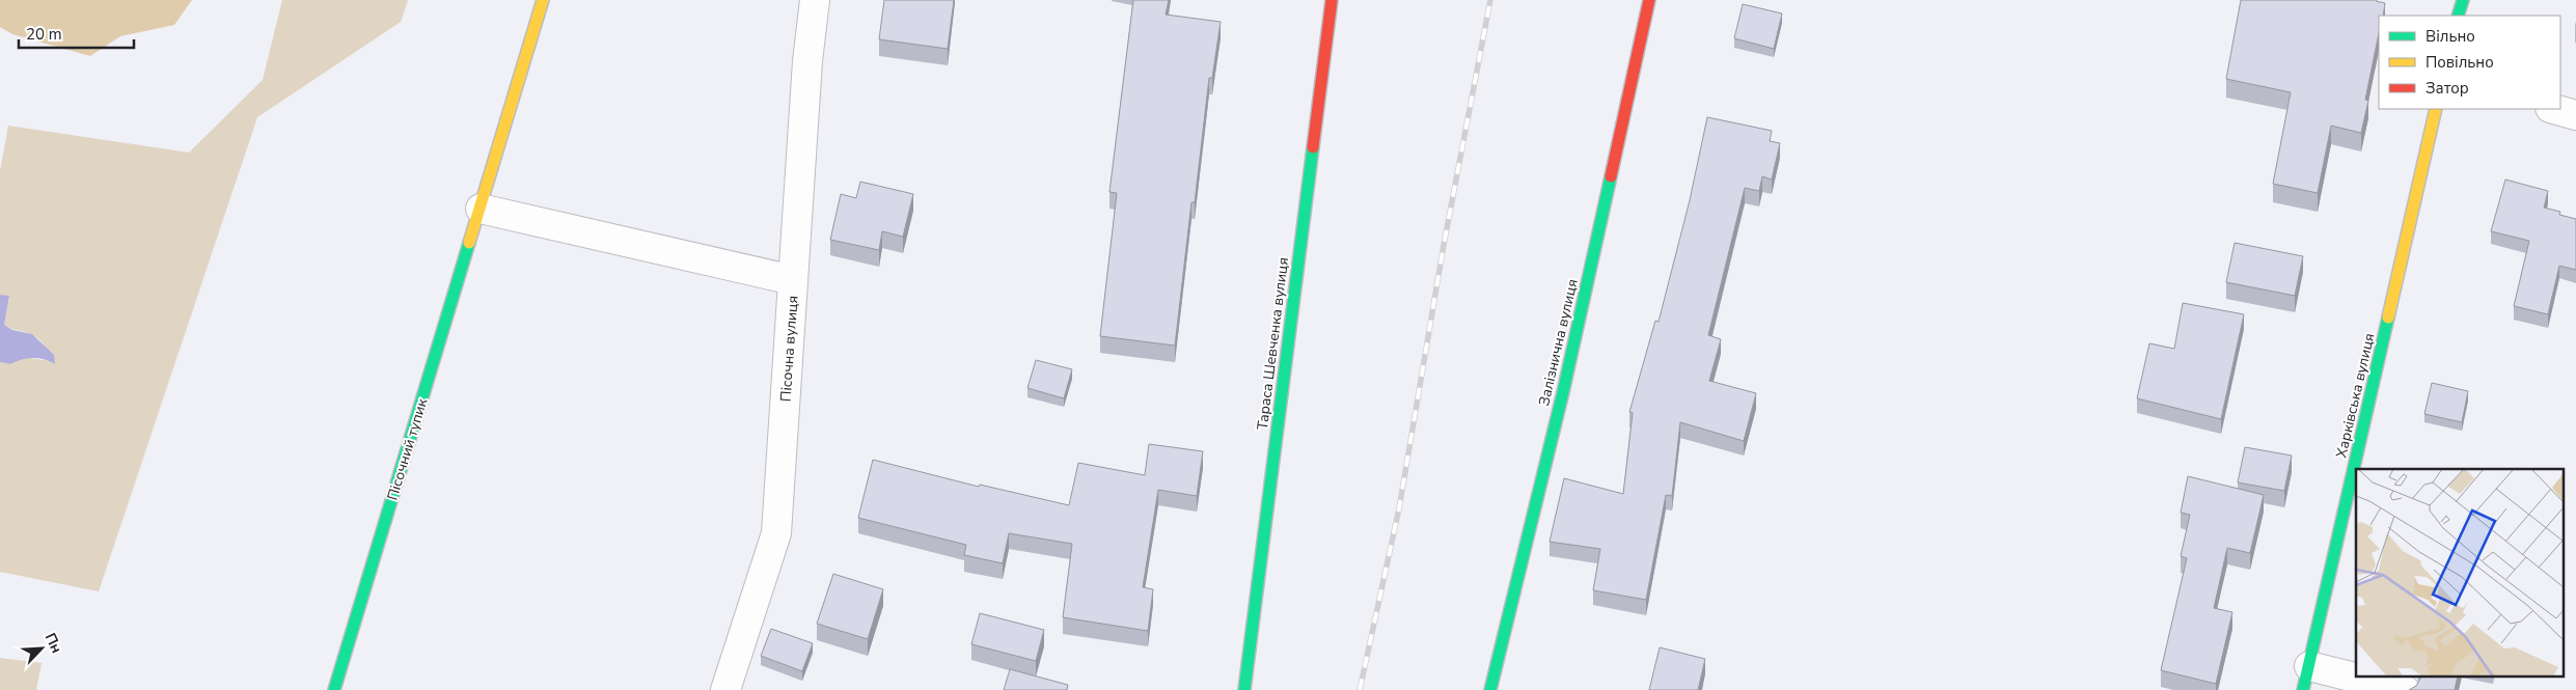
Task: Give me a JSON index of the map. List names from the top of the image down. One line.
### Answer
{"streets":{"street":["Залізнична вулиця","Тараса Шевченка вулиця","Пісочна вулиця","Харківська вулиця","Пісочний тупик"]},"legend":["Вільно","Повільно","Затор"],"scale_bar":"20 m","north":"top right"}
